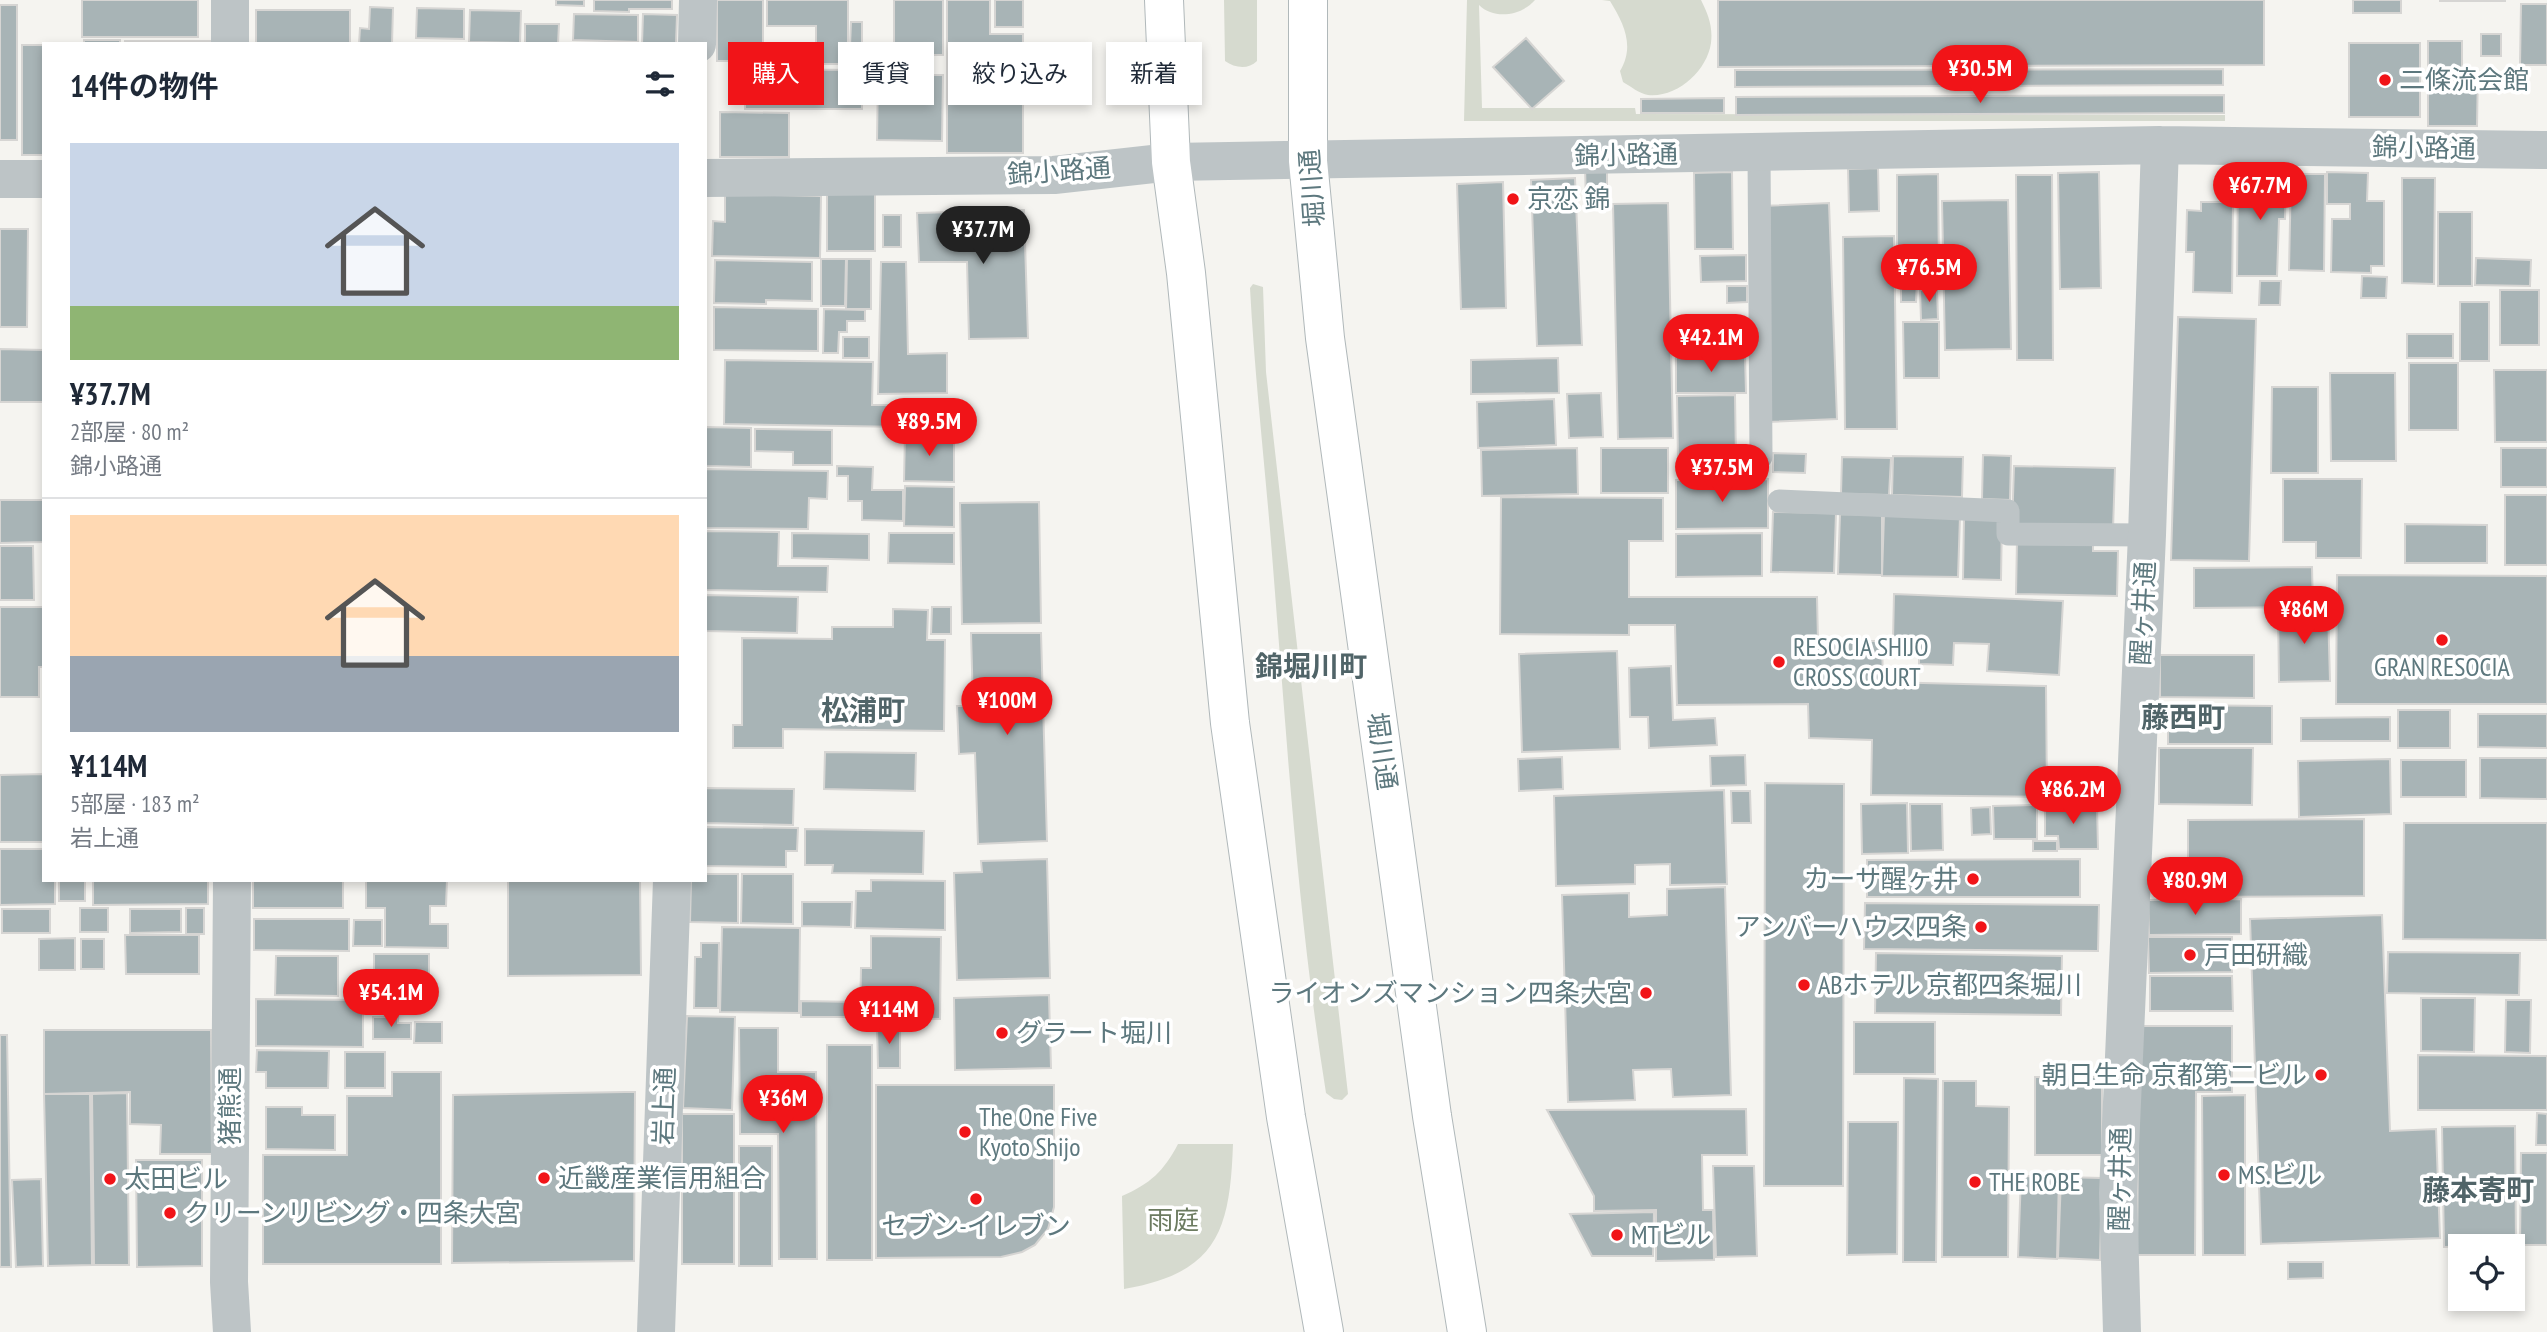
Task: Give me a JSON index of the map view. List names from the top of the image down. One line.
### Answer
{"streets":{"main road":["堀川通"],"street":["錦小路通","醒ヶ井通","猪熊通","岩上通"]},"crossings":[["錦小路通","堀川通"],["錦小路通","醒ヶ井通"]],"districts":["錦堀川町","松浦町","藤西町","藤本寄町"],"parks":["雨庭"],"places":["二條流会館","京恋 錦","GRAN RESOCIA","RESOCIA SHIJO CROSS COURT","カーサ醒ヶ井","アンバーハウス四条","戸田研織","ABホテル 京都四条堀川","ライオンズマンション四条大宮","グラート堀川","朝日生命 京都第二ビル","The One Five Kyoto Shijo","MS.ビル","近畿産業信用組合","太田ビル","THE ROBE","セブン-イレブン","クリーンリビング・四条大宮","MTビル"],"page":{"chip":["購入","賃貸","絞り込み","新着"],"heading":"14件の物件","price":["¥30.5M","¥67.7M","¥37.7M","¥76.5M","¥42.1M","¥89.5M","¥37.5M","¥86M","¥100M","¥86.2M","¥80.9M","¥54.1M","¥114M","¥36M"],"list":[{"name":"¥37.7M","note":"2部屋 · 80 m² · 錦小路通"},{"name":"¥114M","note":"5部屋 · 183 m² · 岩上通"}]}}
